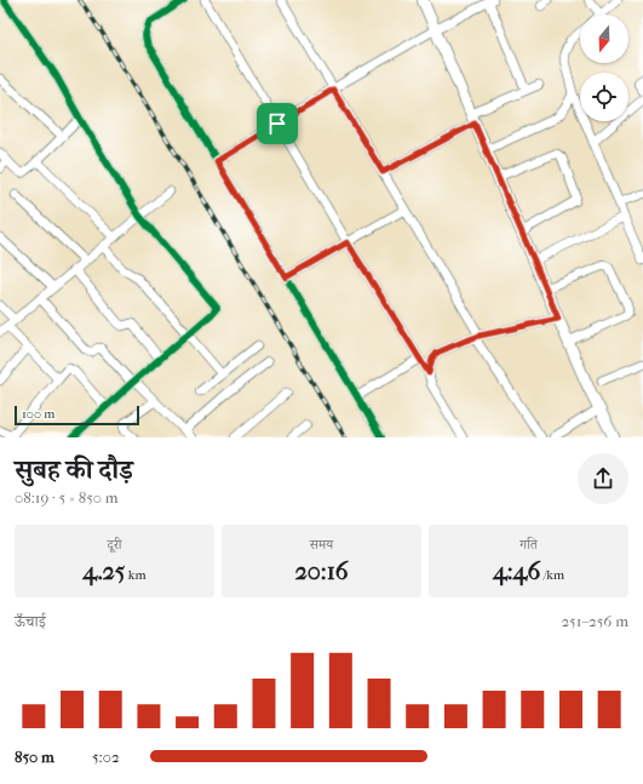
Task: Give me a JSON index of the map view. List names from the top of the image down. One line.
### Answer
{"scale_bar":"100 m","north":"bottom","page":{"scale":"100 m","heading":["सुबह की दौड़","08:19 · 5 × 850 m"],"stats":[["दूरी","4.25 km"],["समय","20:16"],["गति","4:46 /km"]],"chart":["ऊँचाई","251–256 m"],"list":[{"name":"850 m","note":"5:02"}]}}
